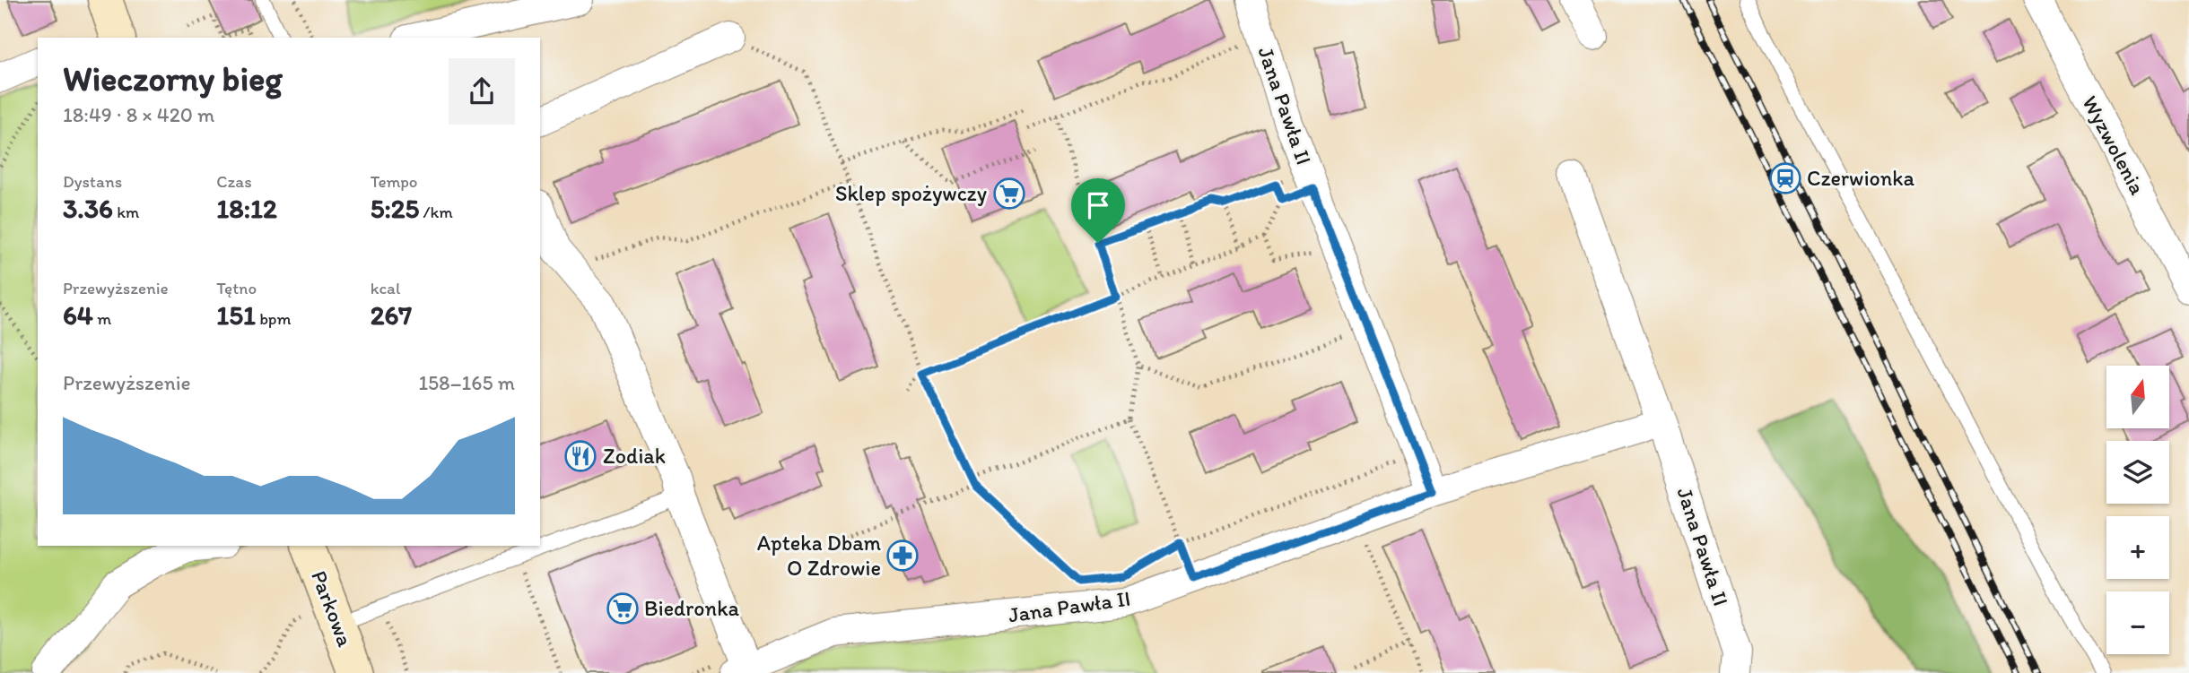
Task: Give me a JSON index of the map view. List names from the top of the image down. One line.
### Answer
{"streets":{"street":["Jana Pawła II","Wyzwolenia","Parkowa"]},"places":{"station":["Czerwionka"],"supermarket":["Sklep spożywczy","Biedronka"],"restaurant":["Zodiak"],"pharmacy":["Apteka Dbam O Zdrowie"]},"north":"top","page":{"heading":["Wieczorny bieg","18:49 · 8 × 420 m"],"stats":[["Dystans","3.36 km"],["Czas","18:12"],["Tempo","5:25 /km"],["Przewyższenie","64 m"],["Tętno","151 bpm"],["kcal","267"]],"chart":["Przewyższenie","158–165 m"],"map_buttons":["+","−"]}}
